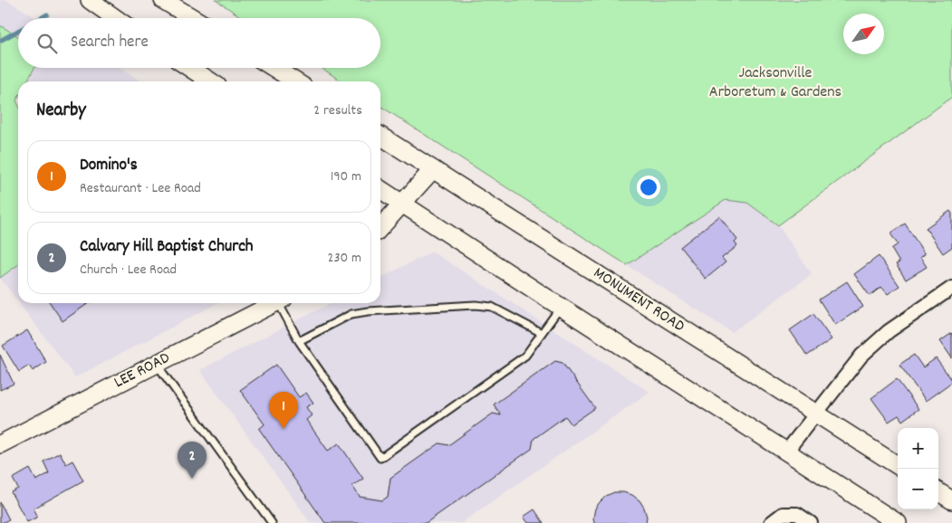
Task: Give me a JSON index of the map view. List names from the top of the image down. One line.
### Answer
{"streets":{"main road":["MONUMENT ROAD","LEE ROAD"]},"parks":["Jacksonville Arboretum & Gardens"],"north":"top right","page":{"search":"Search here","heading":["Nearby","2 results"],"list":[{"mark":"1","name":"Domino's","note":"Restaurant · Lee Road","value":"190 m"},{"mark":"2","name":"Calvary Hill Baptist Church","note":"Church · Lee Road","value":"230 m"}],"pins":["1","2"],"map_buttons":["+","−"]}}
